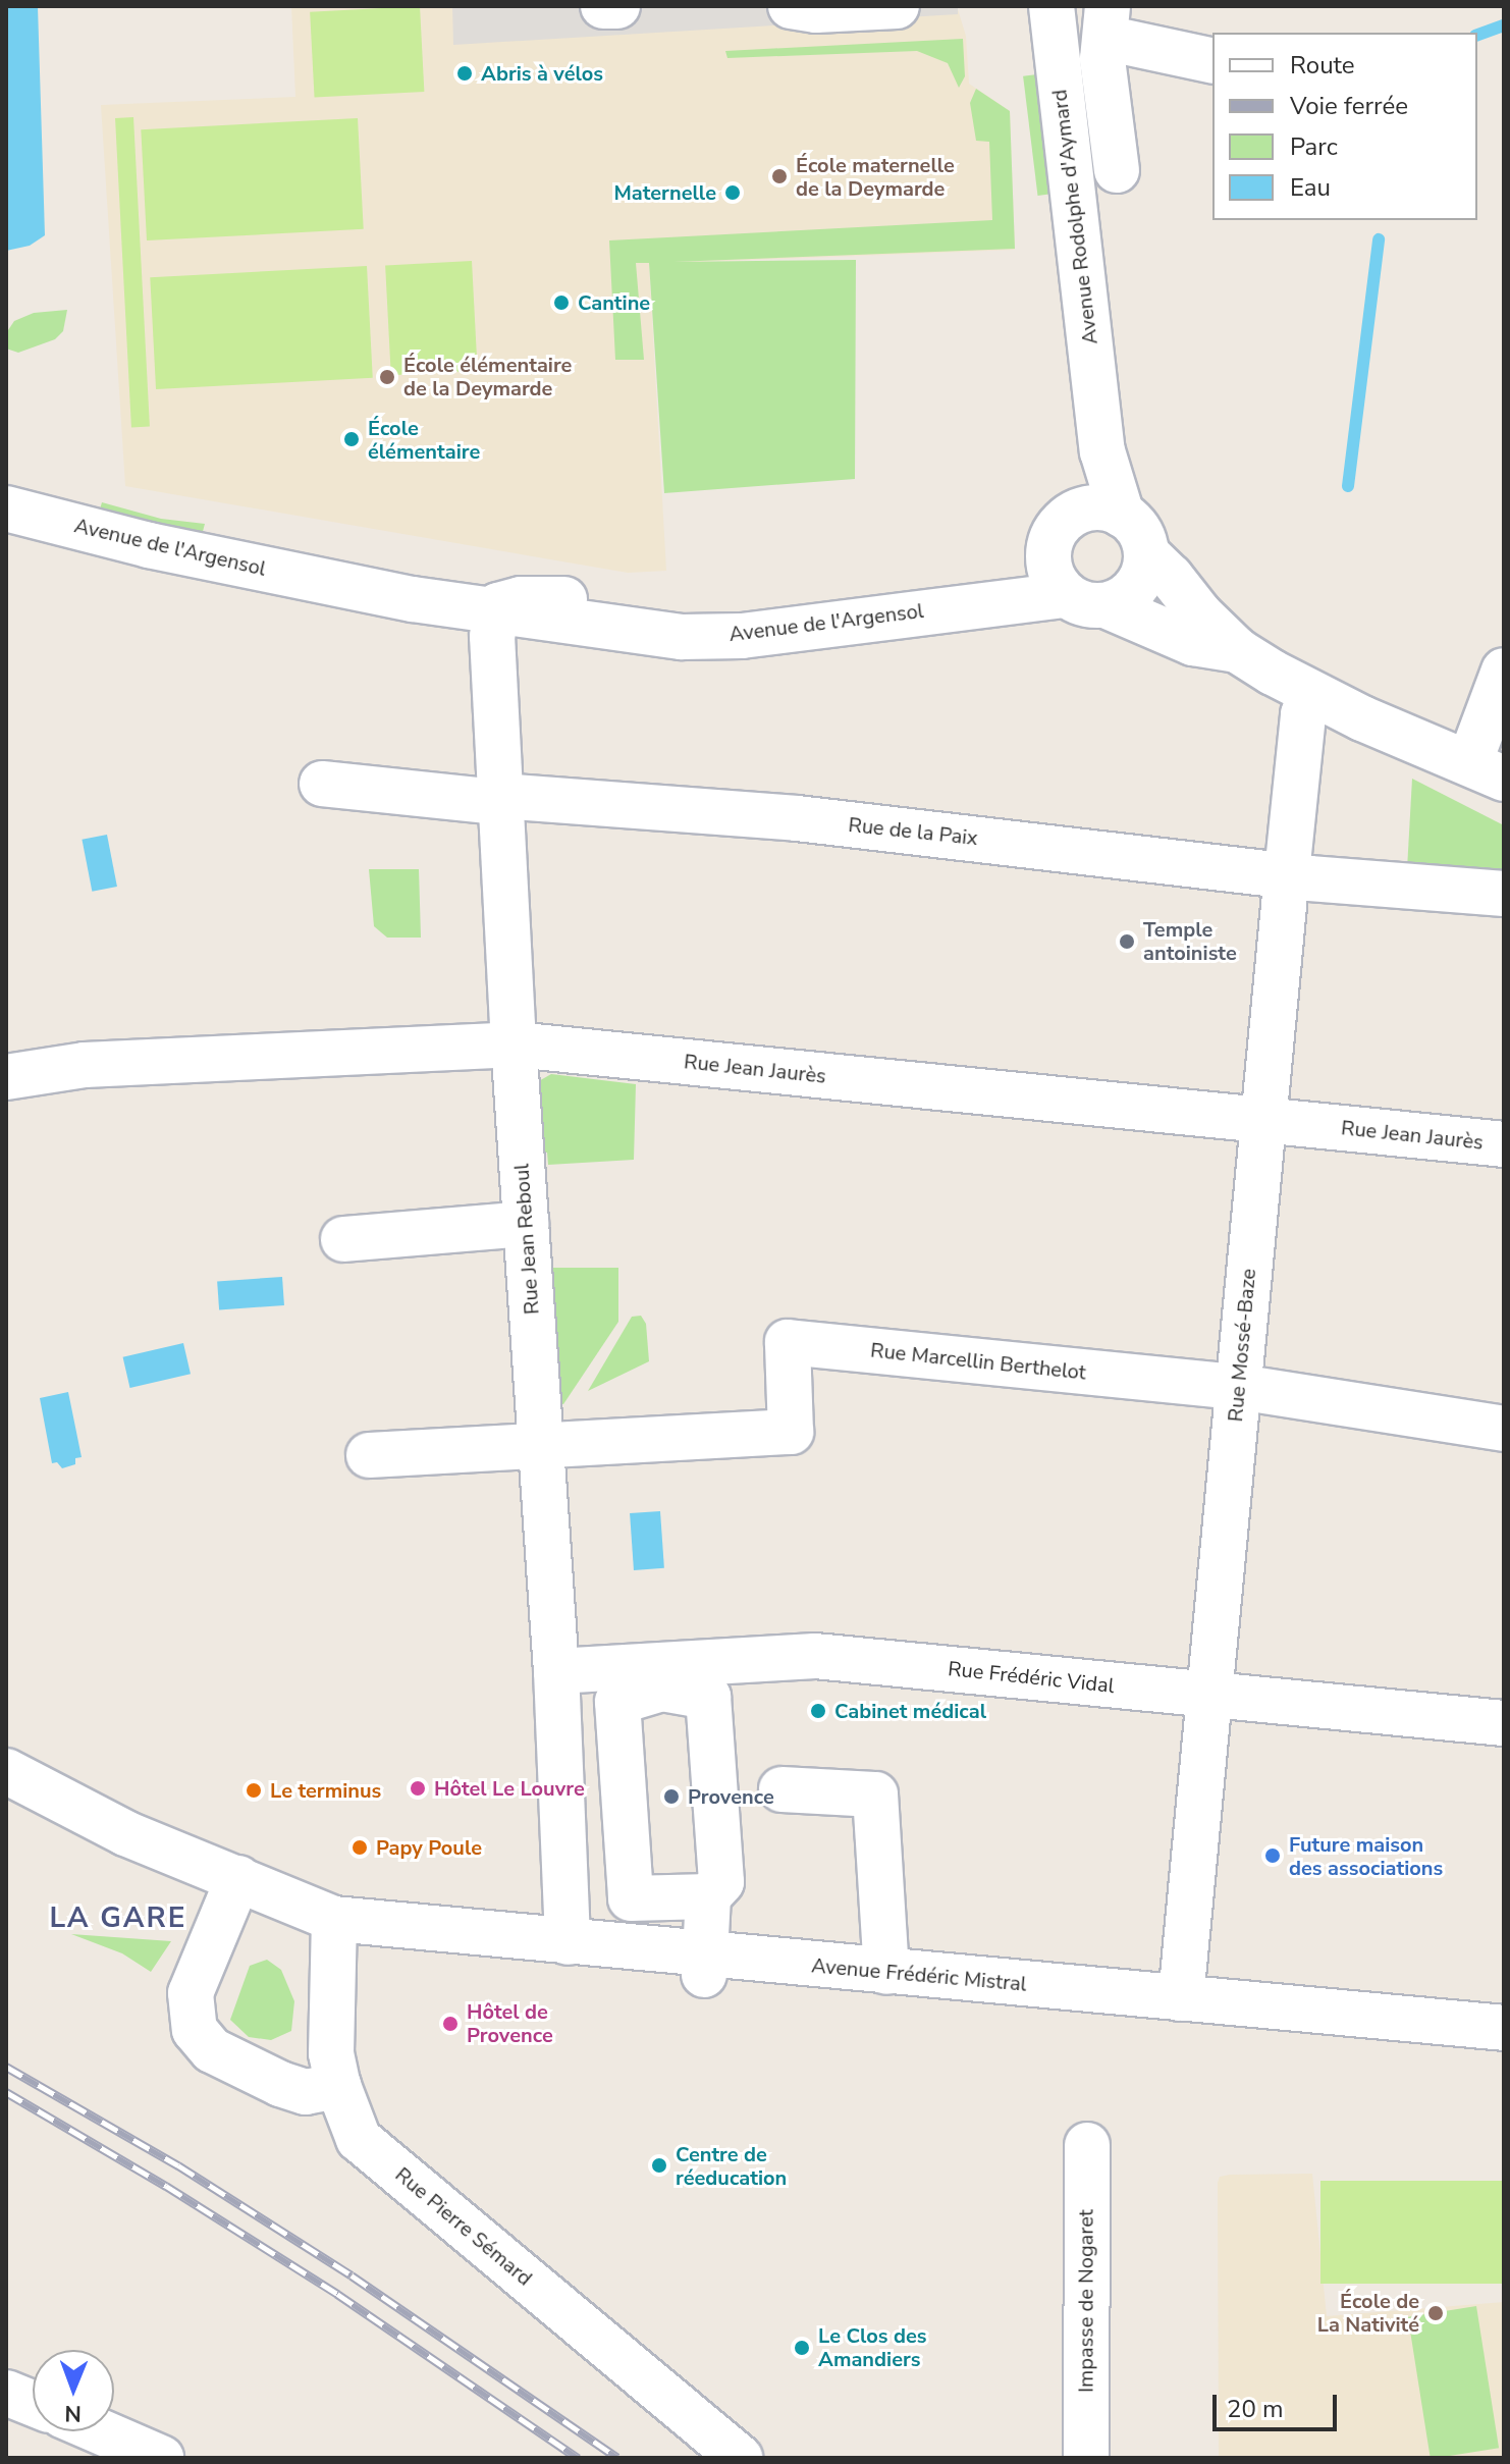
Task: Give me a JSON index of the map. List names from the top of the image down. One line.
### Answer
{"streets":{"street":["Avenue Rodolphe d'Aymard","Avenue de l'Argensol","Rue de la Paix","Rue Jean Jaurès","Rue Jean Reboul","Rue Mossé-Baze","Rue Marcellin Berthelot","Rue Frédéric Vidal","Avenue Frédéric Mistral","Rue Pierre Sémard","Impasse de Nogaret"]},"crossings":[["Avenue Rodolphe d'Aymard","Avenue de l'Argensol"],["Avenue Rodolphe d'Aymard","Rue Mossé-Baze"],["Avenue de l'Argensol","Rue Jean Reboul"],["Rue de la Paix","Rue Jean Reboul"],["Rue de la Paix","Rue Mossé-Baze"],["Rue Jean Jaurès","Rue Jean Reboul"],["Rue Jean Jaurès","Rue Mossé-Baze"],["Rue Jean Reboul","Rue Marcellin Berthelot"],["Rue Jean Reboul","Rue Frédéric Vidal"],["Rue Jean Reboul","Avenue Frédéric Mistral"],["Rue Mossé-Baze","Rue Marcellin Berthelot"],["Rue Mossé-Baze","Rue Frédéric Vidal"],["Rue Mossé-Baze","Avenue Frédéric Mistral"],["Avenue Frédéric Mistral","Rue Pierre Sémard"]],"districts":["LA GARE"],"places":["Abris à vélos","École maternelle de la Deymarde","Maternelle","Cantine","École élémentaire de la Deymarde","École élémentaire","Temple antoiniste","Cabinet médical","Hôtel Le Louvre","Le terminus","Provence","Papy Poule","Future maison des associations","Hôtel de Provence","Centre de réeducation","École de La Nativité","Le Clos des Amandiers"],"legend":["Route","Voie ferrée","Parc","Eau"],"scale_bar":"20 m","north":"bottom"}
